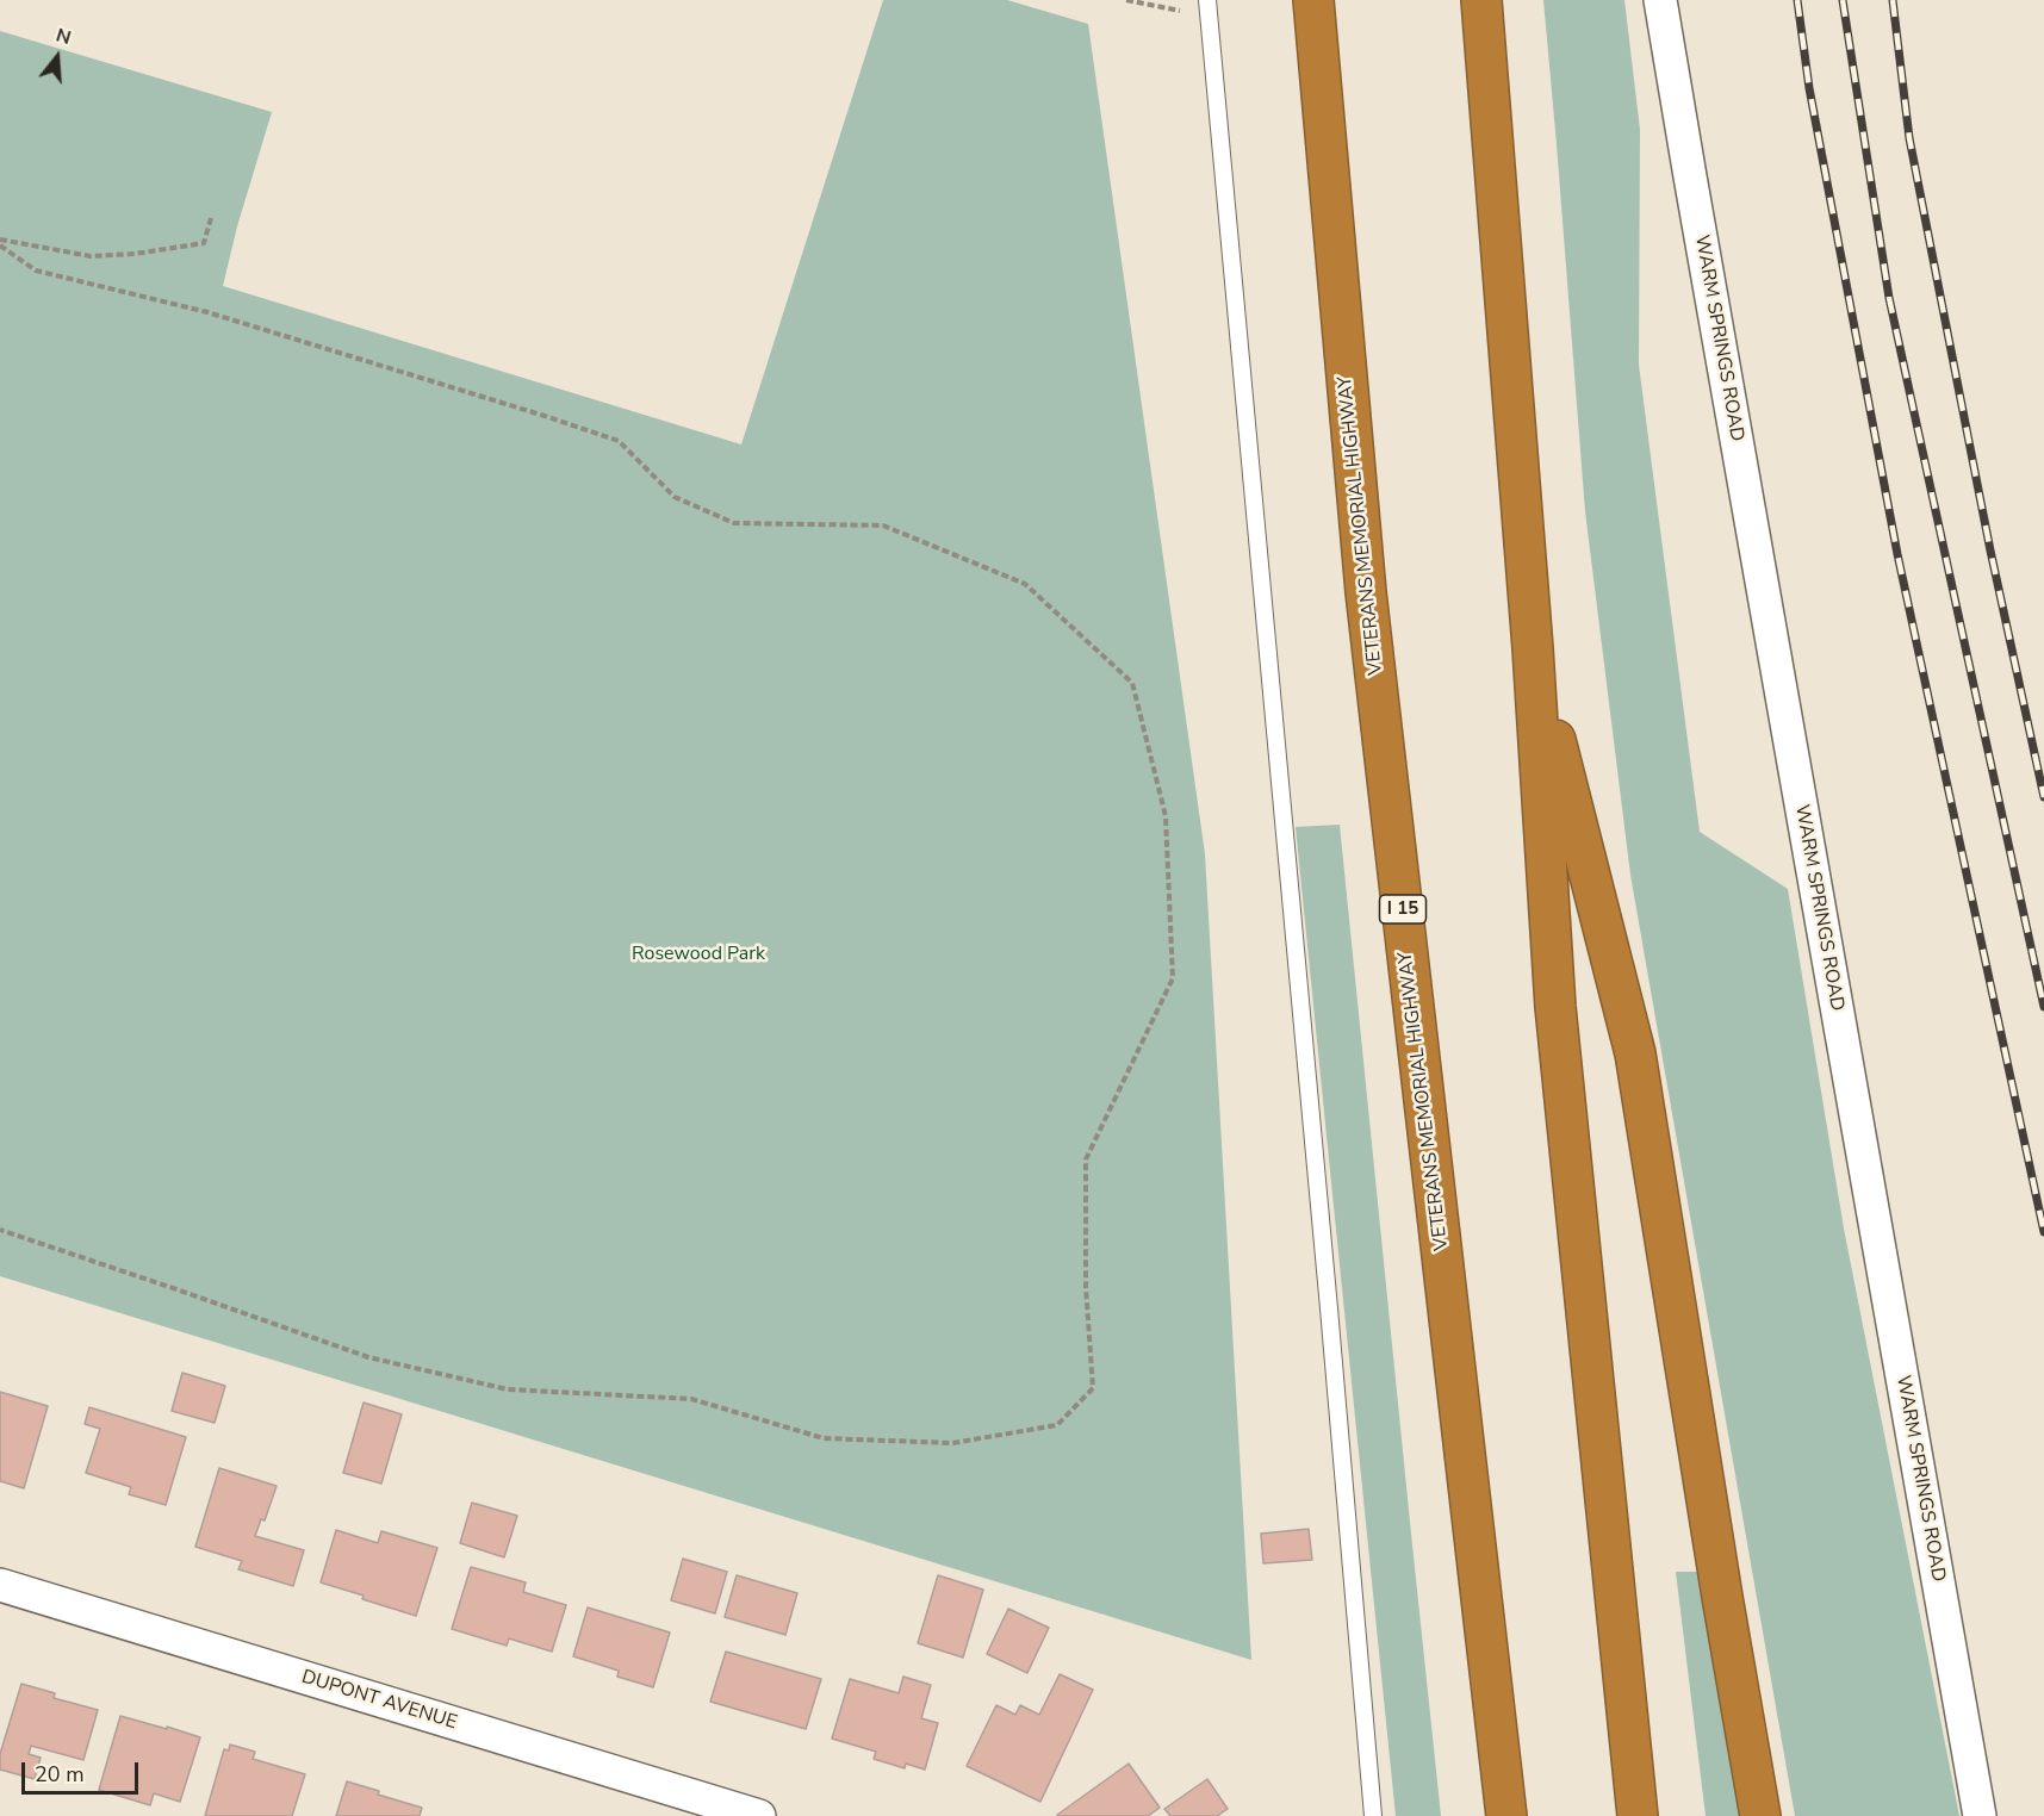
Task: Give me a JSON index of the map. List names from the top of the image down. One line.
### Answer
{"streets":{"highway":["VETERANS MEMORIAL HIGHWAY","I 15"],"street":["WARM SPRINGS ROAD","DUPONT AVENUE"]},"parks":["Rosewood Park"],"scale_bar":"20 m","north":"top"}
